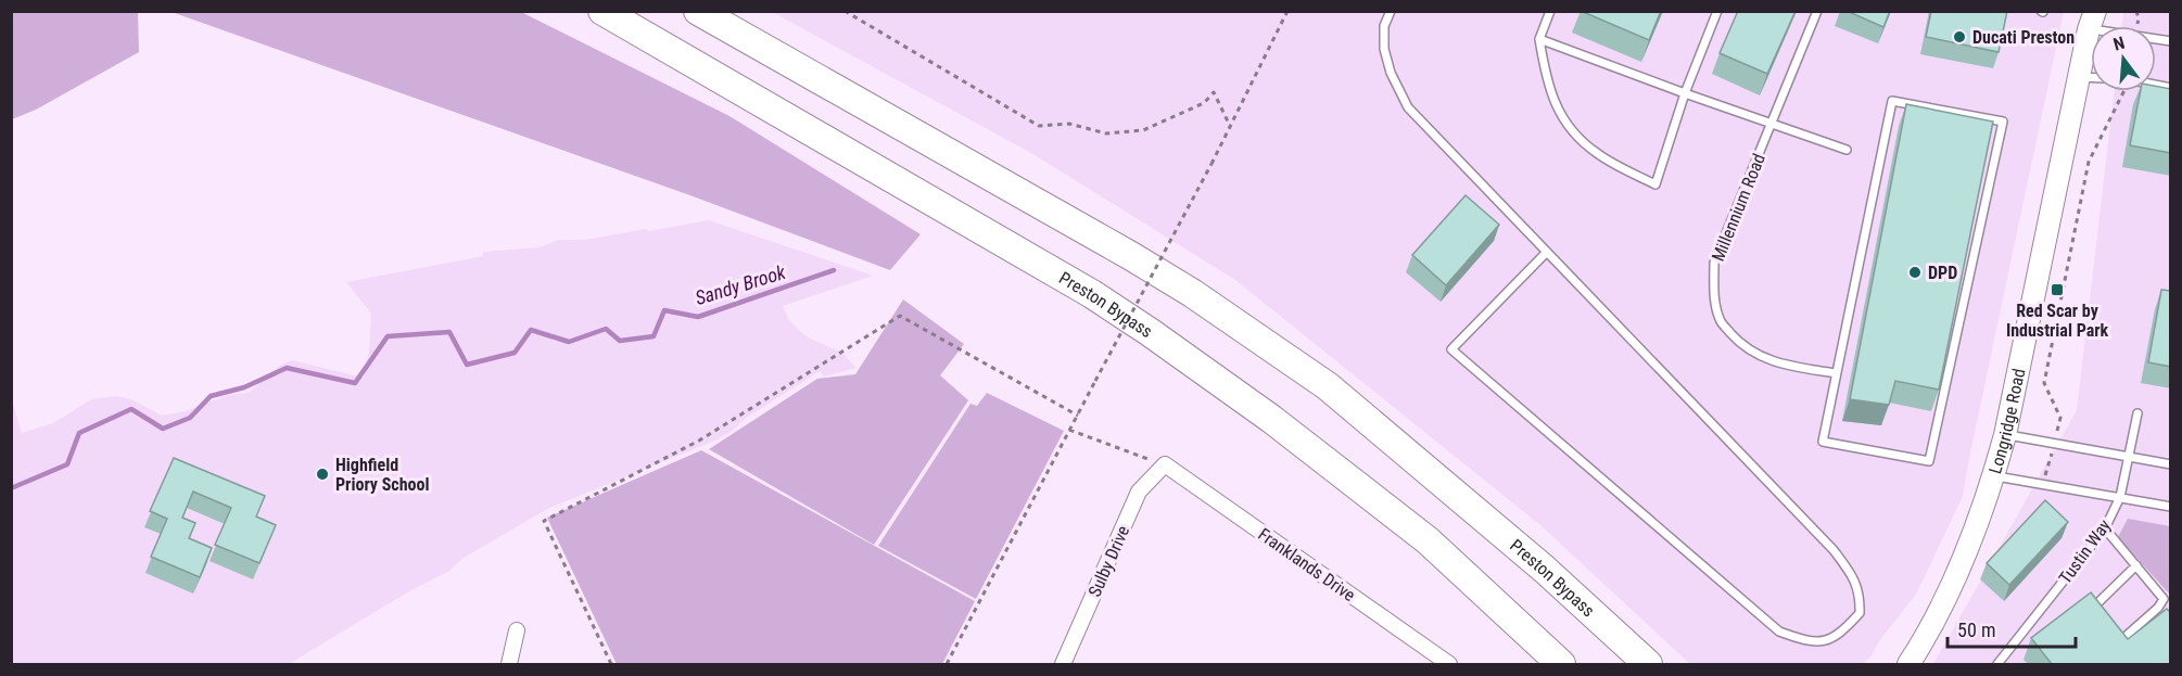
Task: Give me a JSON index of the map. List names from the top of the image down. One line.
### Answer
{"streets":{"highway":["Preston Bypass"],"main road":["Longridge Road"],"street":["Sulby Drive","Franklands Drive"],"lane":["Millennium Road","Tustin Way"]},"crossings":[["Longridge Road","Tustin Way"],["Sulby Drive","Franklands Drive"]],"water":["Sandy Brook"],"places":{"other":["Ducati Preston","DPD","Highfield Priory School"],"transit":["Red Scar by Industrial Park"]},"scale_bar":"50 m","north":"top"}
